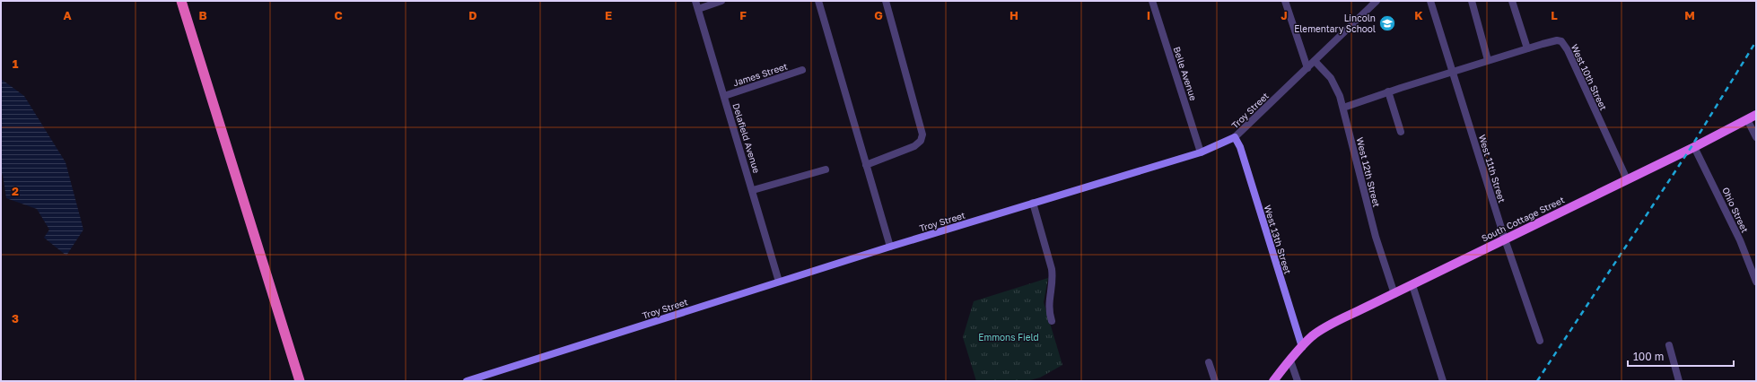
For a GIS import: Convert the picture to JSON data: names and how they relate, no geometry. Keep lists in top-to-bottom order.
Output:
{
  "streets": {
    "main road": ["Troy Street", "South Cottage Street", "West 13th Street"],
    "street": [
      "Belle Avenue",
      "James Street",
      "West 10th Street",
      "Delafield Avenue",
      "West 11th Street",
      "West 12th Street",
      "Ohio Street"
    ]
  },
  "crossings": [
    ["Belle Avenue", "Troy Street"],
    ["James Street", "Delafield Avenue"],
    ["West 10th Street", "West 11th Street"],
    ["West 10th Street", "West 12th Street"],
    ["West 10th Street", "South Cottage Street"],
    ["Troy Street", "Delafield Avenue"],
    ["Troy Street", "West 12th Street"],
    ["Troy Street", "West 13th Street"],
    ["West 11th Street", "South Cottage Street"],
    ["West 12th Street", "South Cottage Street"],
    ["Ohio Street", "South Cottage Street"],
    ["South Cottage Street", "West 13th Street"]
  ],
  "parks": ["Emmons Field"],
  "places": {
    "school or university": ["Lincoln Elementary School"]
  },
  "scale_bar": "100 m",
  "grid": {
    "columns": [
      "A",
      "B",
      "C",
      "D",
      "E",
      "F",
      "G",
      "H",
      "I",
      "J",
      "K",
      "L",
      "M"
    ],
    "rows": ["1", "2", "3"]
  }
}
